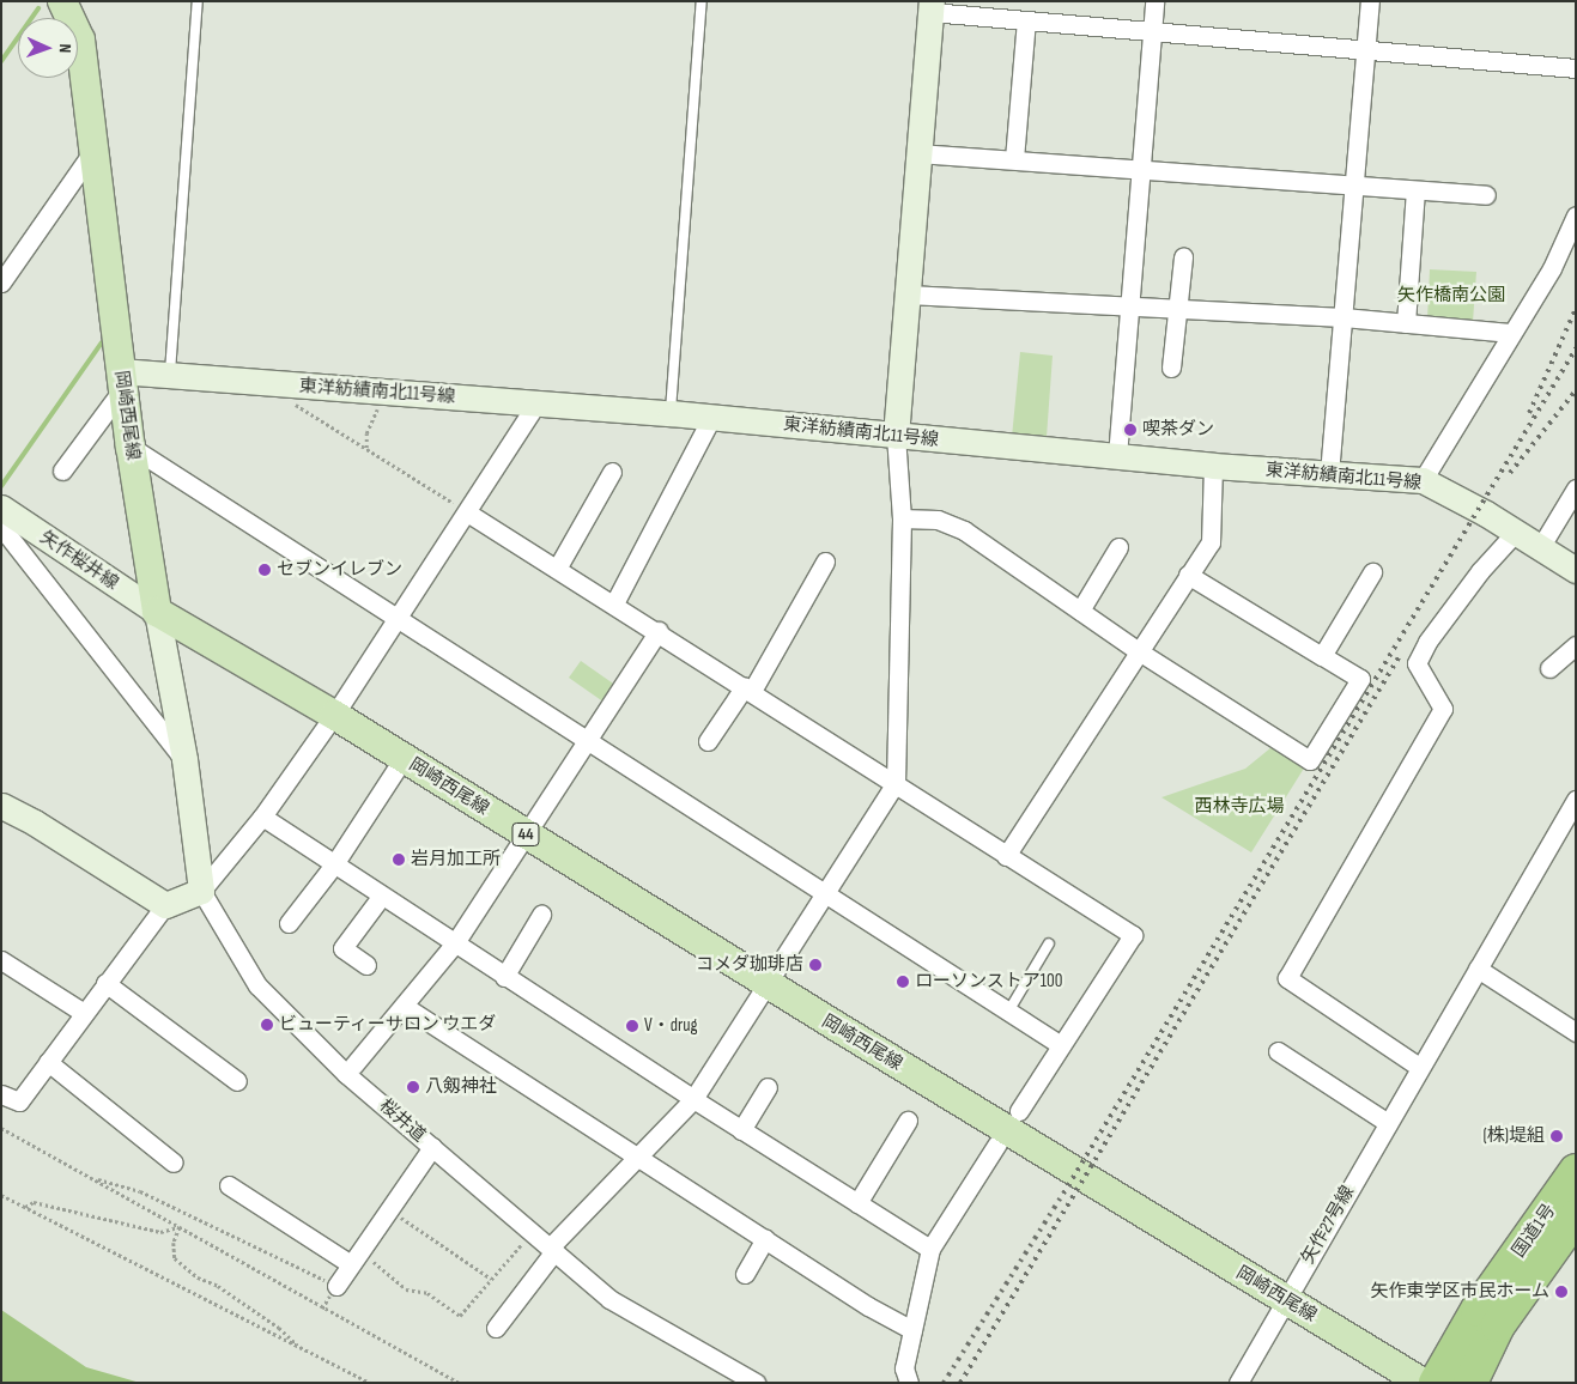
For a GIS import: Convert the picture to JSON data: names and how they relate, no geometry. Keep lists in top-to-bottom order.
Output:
{
  "streets": {
    "highway": ["国道1号"],
    "main road": ["岡崎西尾線", "44"],
    "street": [
      "東洋紡績南北11号線",
      "矢作桜井線",
      "桜井道",
      "矢作27号線"
    ]
  },
  "crossings": [
    ["東洋紡績南北11号線", "岡崎西尾線"],
    ["岡崎西尾線", "矢作桜井線"],
    ["岡崎西尾線", "桜井道"],
    ["岡崎西尾線", "矢作27号線"],
    ["矢作桜井線", "桜井道"]
  ],
  "parks": ["矢作橋南公園", "西林寺広場"],
  "places": [
    "喫茶ダン",
    "セブンイレブン",
    "岩月加工所",
    "コメダ珈琲店",
    "ローソンストア100",
    "ビューティーサロン ウエダ",
    "V・drug",
    "八剱神社",
    "(株)堤組",
    "矢作東学区市民ホーム"
  ],
  "north": "right"
}
